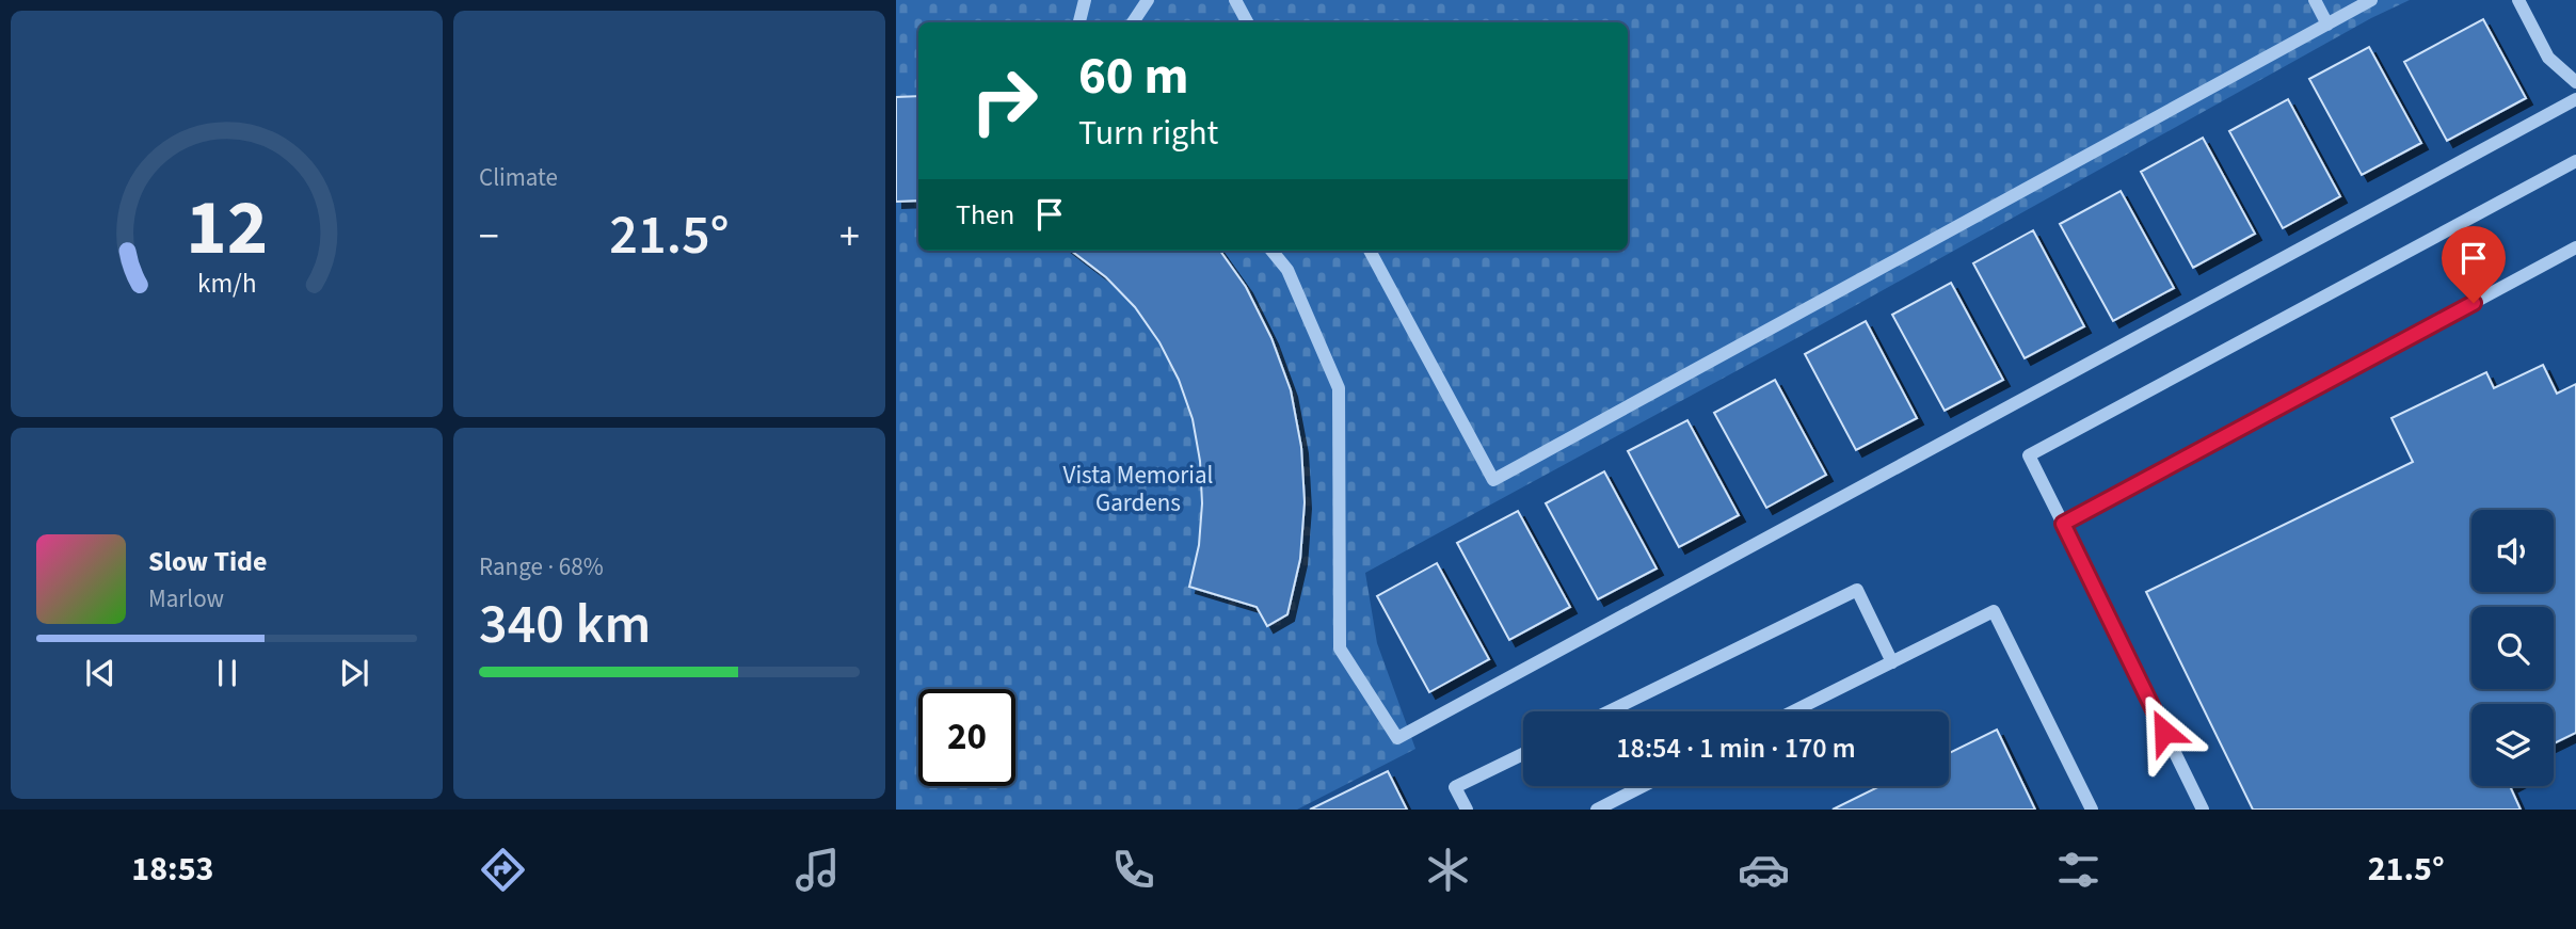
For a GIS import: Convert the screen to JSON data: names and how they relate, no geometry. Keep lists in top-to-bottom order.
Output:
{
  "parks": ["Vista Memorial Gardens"],
  "page": {
    "tile": [
      "Climate",
      ["Range · 68%", "340 km"]
    ],
    "turn": ["60 m", "Turn right"],
    "then": "Then",
    "heat": ["−", "21.5°", "+"],
    "song": ["Slow Tide", "Marlow"],
    "limit": "20",
    "trip": "18:54 · 1 min · 170 m",
    "tabs": ["18:53", "21.5°"],
    "gauge": ["12", "km/h"]
  }
}
